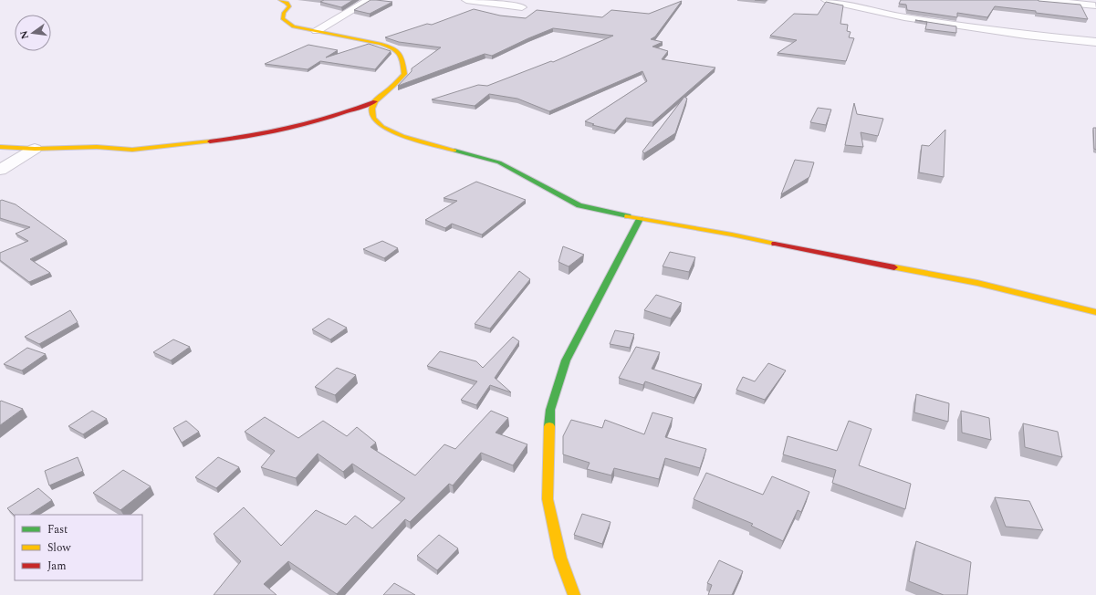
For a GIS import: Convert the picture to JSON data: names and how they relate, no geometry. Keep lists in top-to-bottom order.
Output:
{
  "legend": ["Fast", "Slow", "Jam"],
  "north": "left"
}
